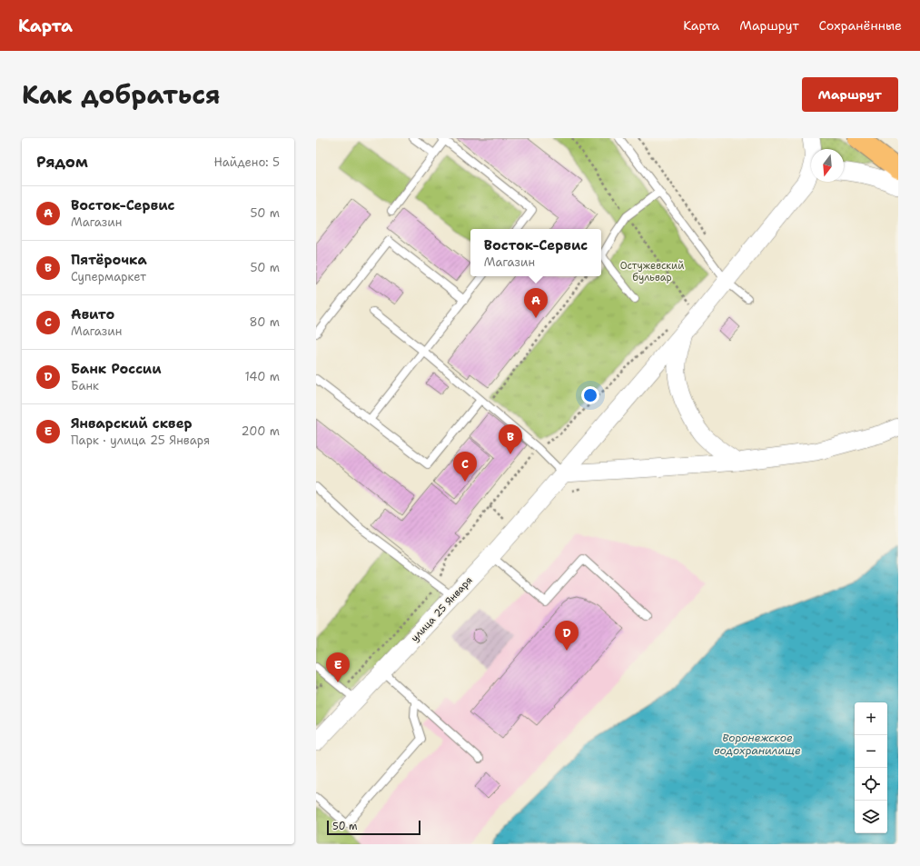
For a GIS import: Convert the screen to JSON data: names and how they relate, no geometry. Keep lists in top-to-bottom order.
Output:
{
  "streets": {
    "street": ["улица 25 Января"]
  },
  "water": ["Воронежское водохранилище"],
  "parks": ["Остужевский бульвар"],
  "scale_bar": "50 m",
  "north": "bottom",
  "page": {
    "header": "Карта",
    "nav": ["Карта", "Маршрут", "Сохранённые"],
    "title": "Как добраться",
    "buttons": "Маршрут",
    "heading": ["Рядом", "Найдено: 5"],
    "list": [
      {
        "mark": "A",
        "name": "Восток-Сервис",
        "note": "Магазин",
        "value": "50 m"
      },
      {
        "mark": "B",
        "name": "Пятёрочка",
        "note": "Супермаркет",
        "value": "50 m"
      },
      {
        "mark": "C",
        "name": "Авито",
        "note": "Магазин",
        "value": "80 m"
      },
      {
        "mark": "D",
        "name": "Банк России",
        "note": "Банк",
        "value": "140 m"
      },
      {
        "mark": "E",
        "name": "Январский сквер",
        "note": "Парк · улица 25 Января",
        "value": "200 m"
      }
    ],
    "popup": ["Восток-Сервис", "Магазин"],
    "pins": [
      "A",
      "B",
      "C",
      "D",
      "E"
    ],
    "map_buttons": ["+", "−"],
    "scale": "50 m"
  }
}
